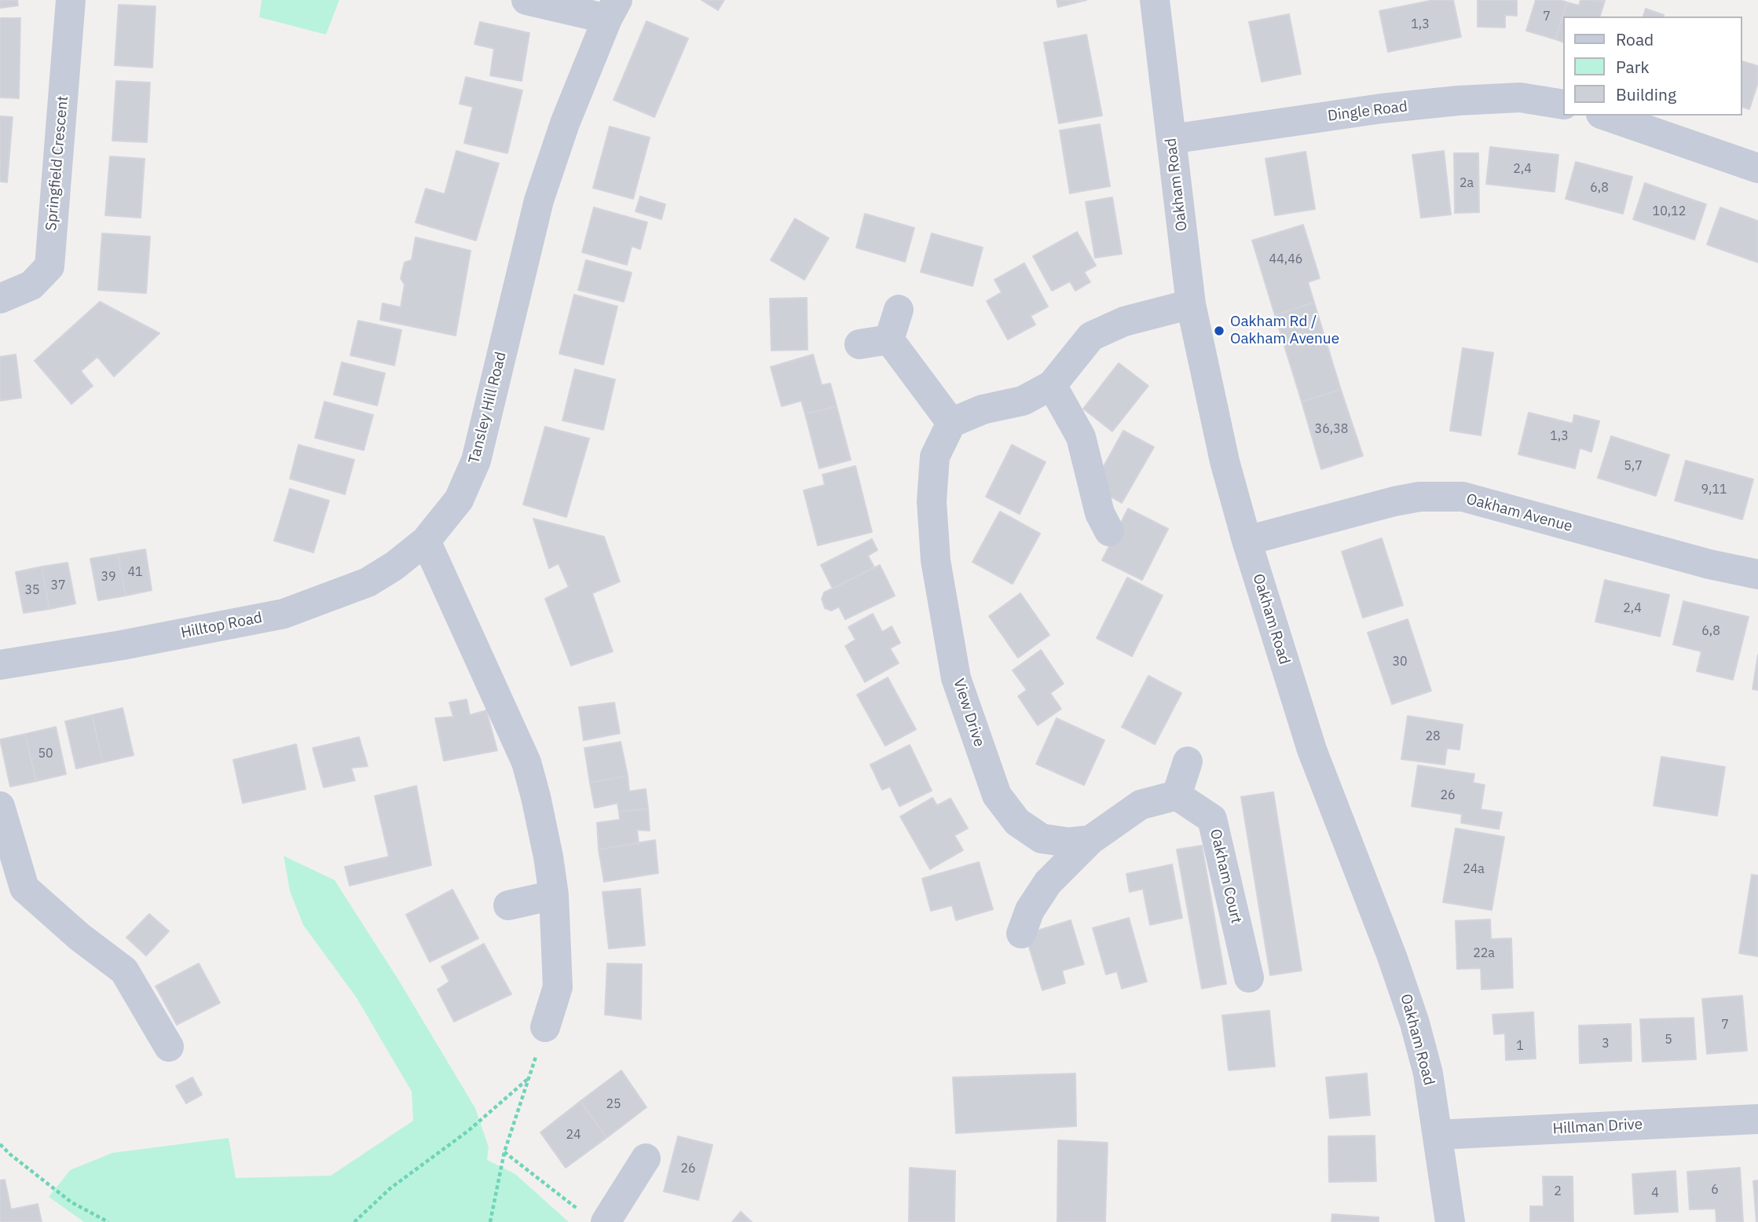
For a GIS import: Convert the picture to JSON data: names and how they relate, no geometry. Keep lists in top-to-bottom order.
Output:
{
  "streets": {
    "street": [
      "Dingle Road",
      "Springfield Crescent",
      "Oakham Road",
      "Tansley Hill Road",
      "Oakham Avenue",
      "Hilltop Road",
      "View Drive",
      "Oakham Court",
      "Hillman Drive"
    ]
  },
  "crossings": [
    ["Dingle Road", "Oakham Road"],
    ["Oakham Road", "Oakham Avenue"],
    ["Oakham Road", "Hillman Drive"],
    ["Tansley Hill Road", "Hilltop Road"]
  ],
  "places": ["Oakham Rd / Oakham Avenue"],
  "house_numbers": [
    "7",
    "1,3",
    "2,4",
    "2a",
    "6,8",
    "10,12",
    "44,46",
    "36,38",
    "1,3",
    "5,7",
    "9,11",
    "41",
    "39",
    "37",
    "35",
    "2,4",
    "6,8",
    "30",
    "28",
    "50",
    "26",
    "24a",
    "22a",
    "7",
    "5",
    "3",
    "1",
    "25",
    "24",
    "26",
    "6",
    "2",
    "4"
  ],
  "legend": ["Road", "Park", "Building"]
}
